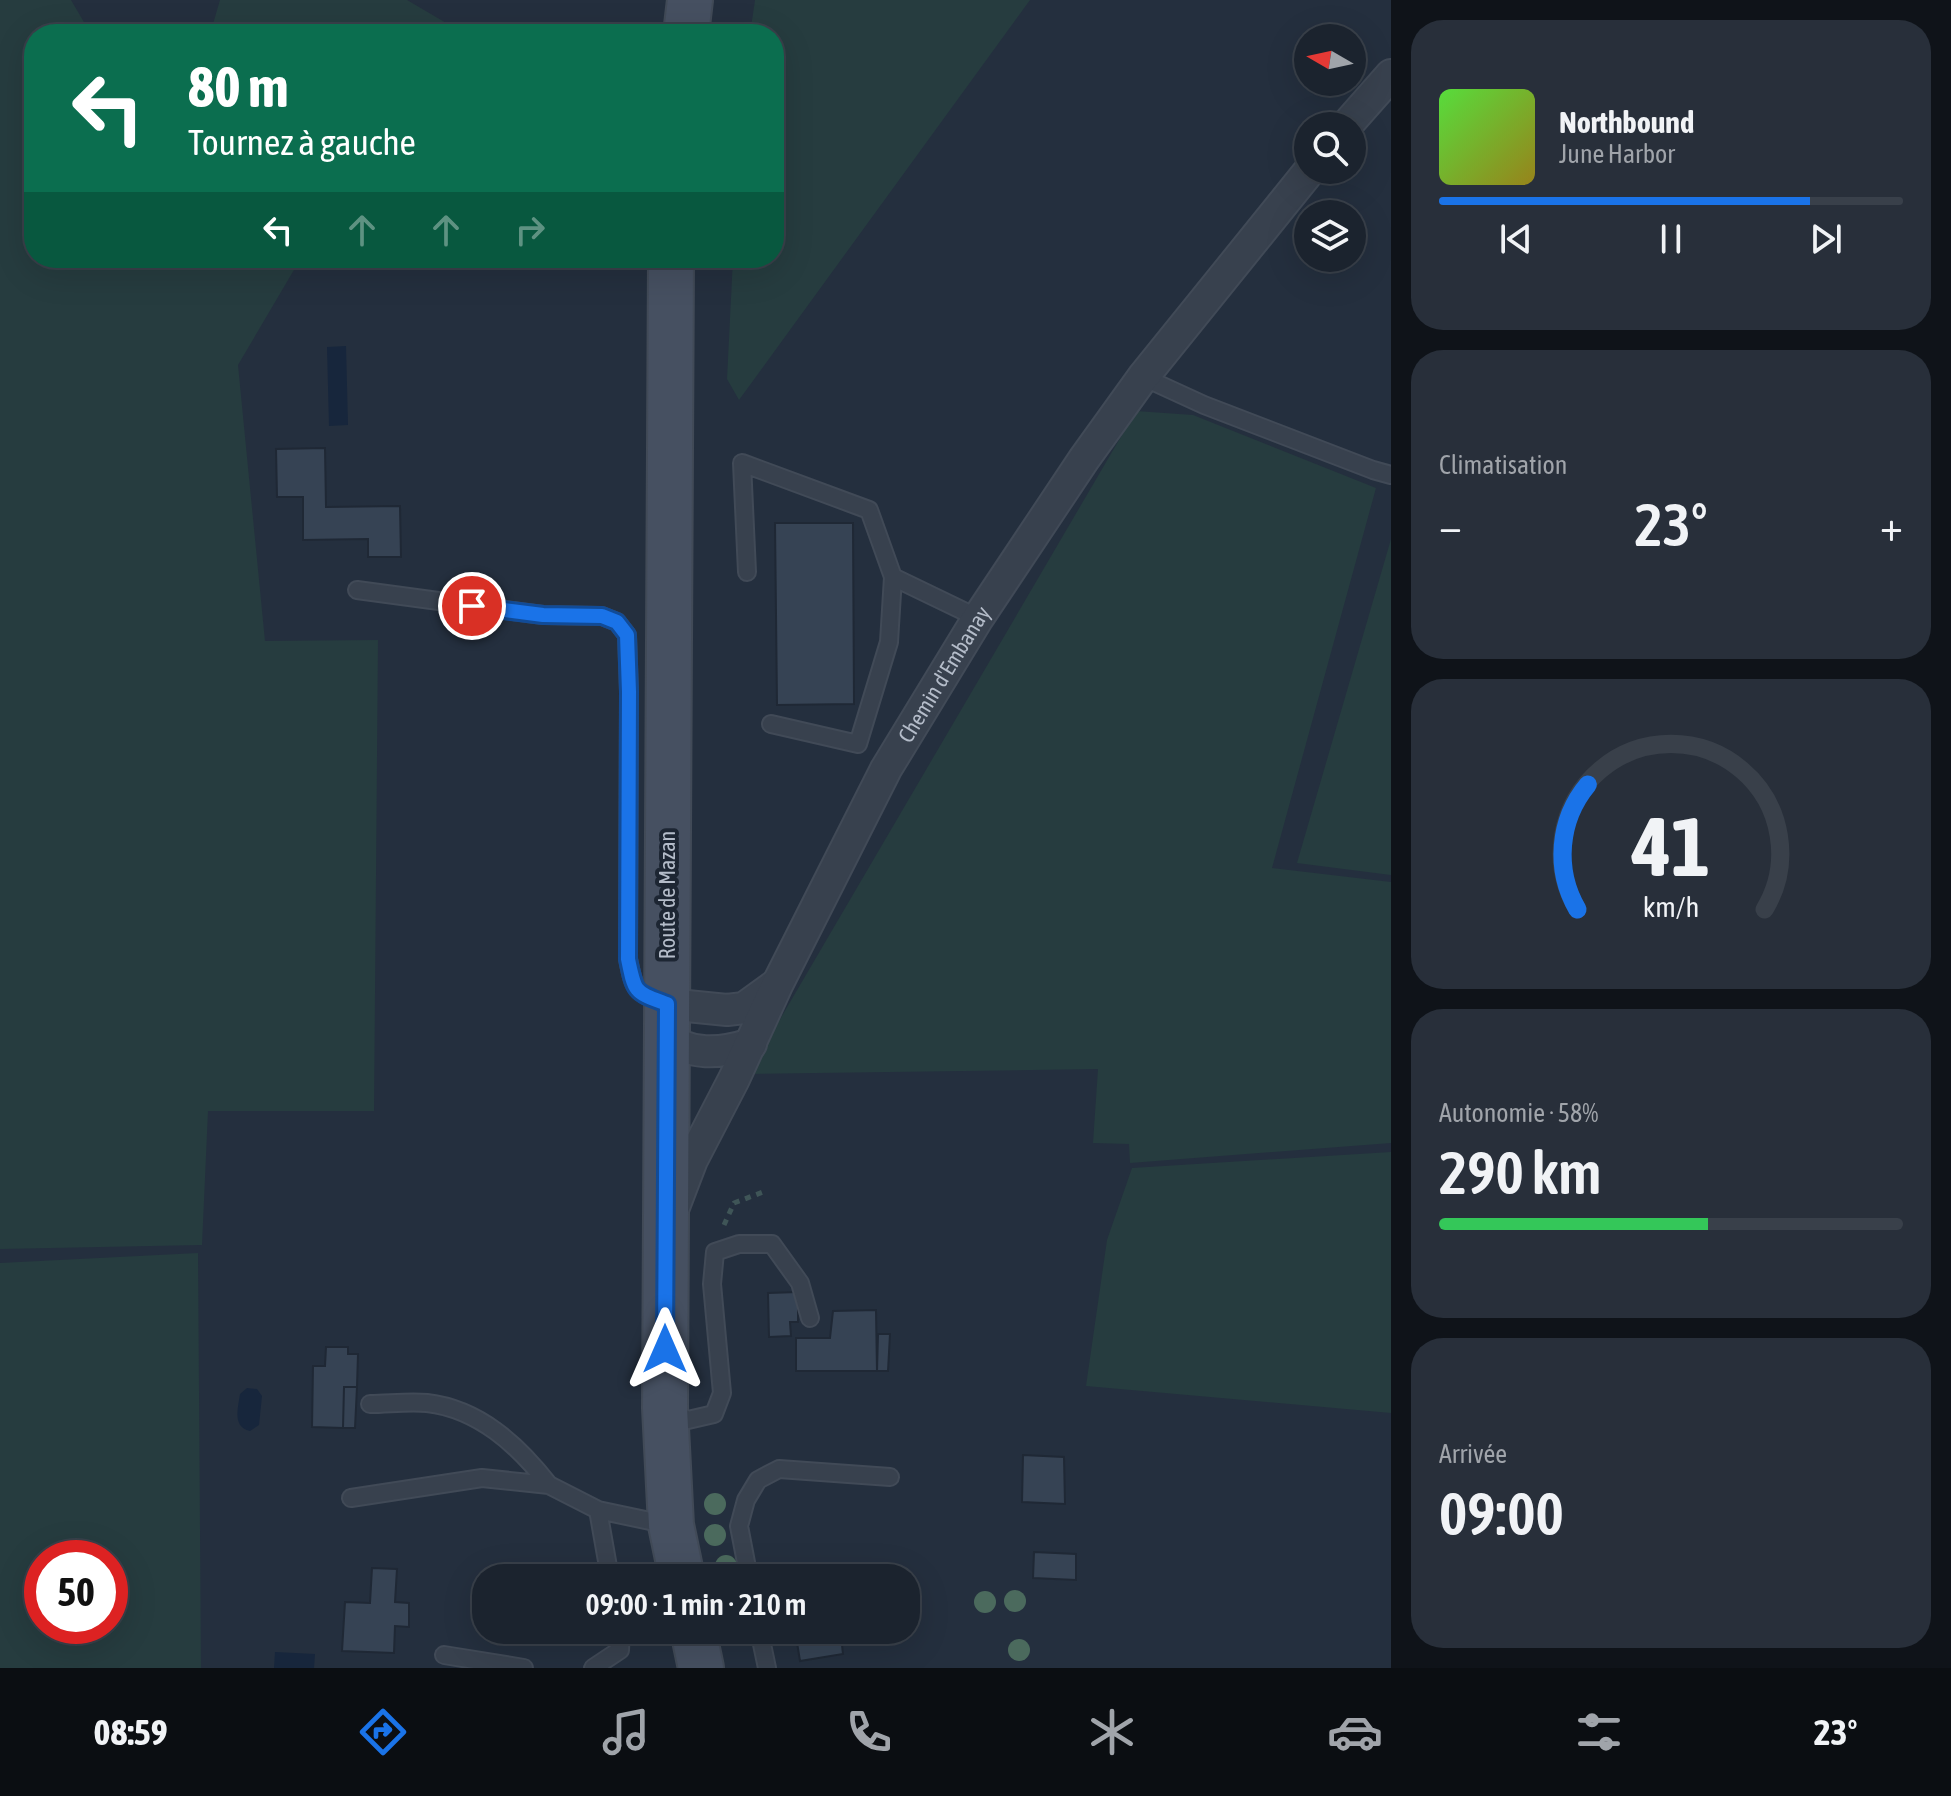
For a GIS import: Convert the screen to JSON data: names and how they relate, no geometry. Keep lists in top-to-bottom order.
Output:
{
  "streets": {
    "main road": ["Route de Mazan"],
    "street": ["Chemin d'Embanay"]
  },
  "crossings": [
    ["Chemin d'Embanay", "Route de Mazan"]
  ],
  "north": "left",
  "page": {
    "turn": ["80 m", "Tournez à gauche"],
    "song": ["Northbound", "June Harbor"],
    "tile": [
      "Climatisation",
      ["Autonomie · 58%", "290 km"],
      ["Arrivée", "09:00"]
    ],
    "heat": ["−", "23°", "+"],
    "limit": "50",
    "trip": "09:00 · 1 min · 210 m",
    "tabs": ["08:59", "23°"],
    "gauge": ["41", "km/h"]
  }
}
